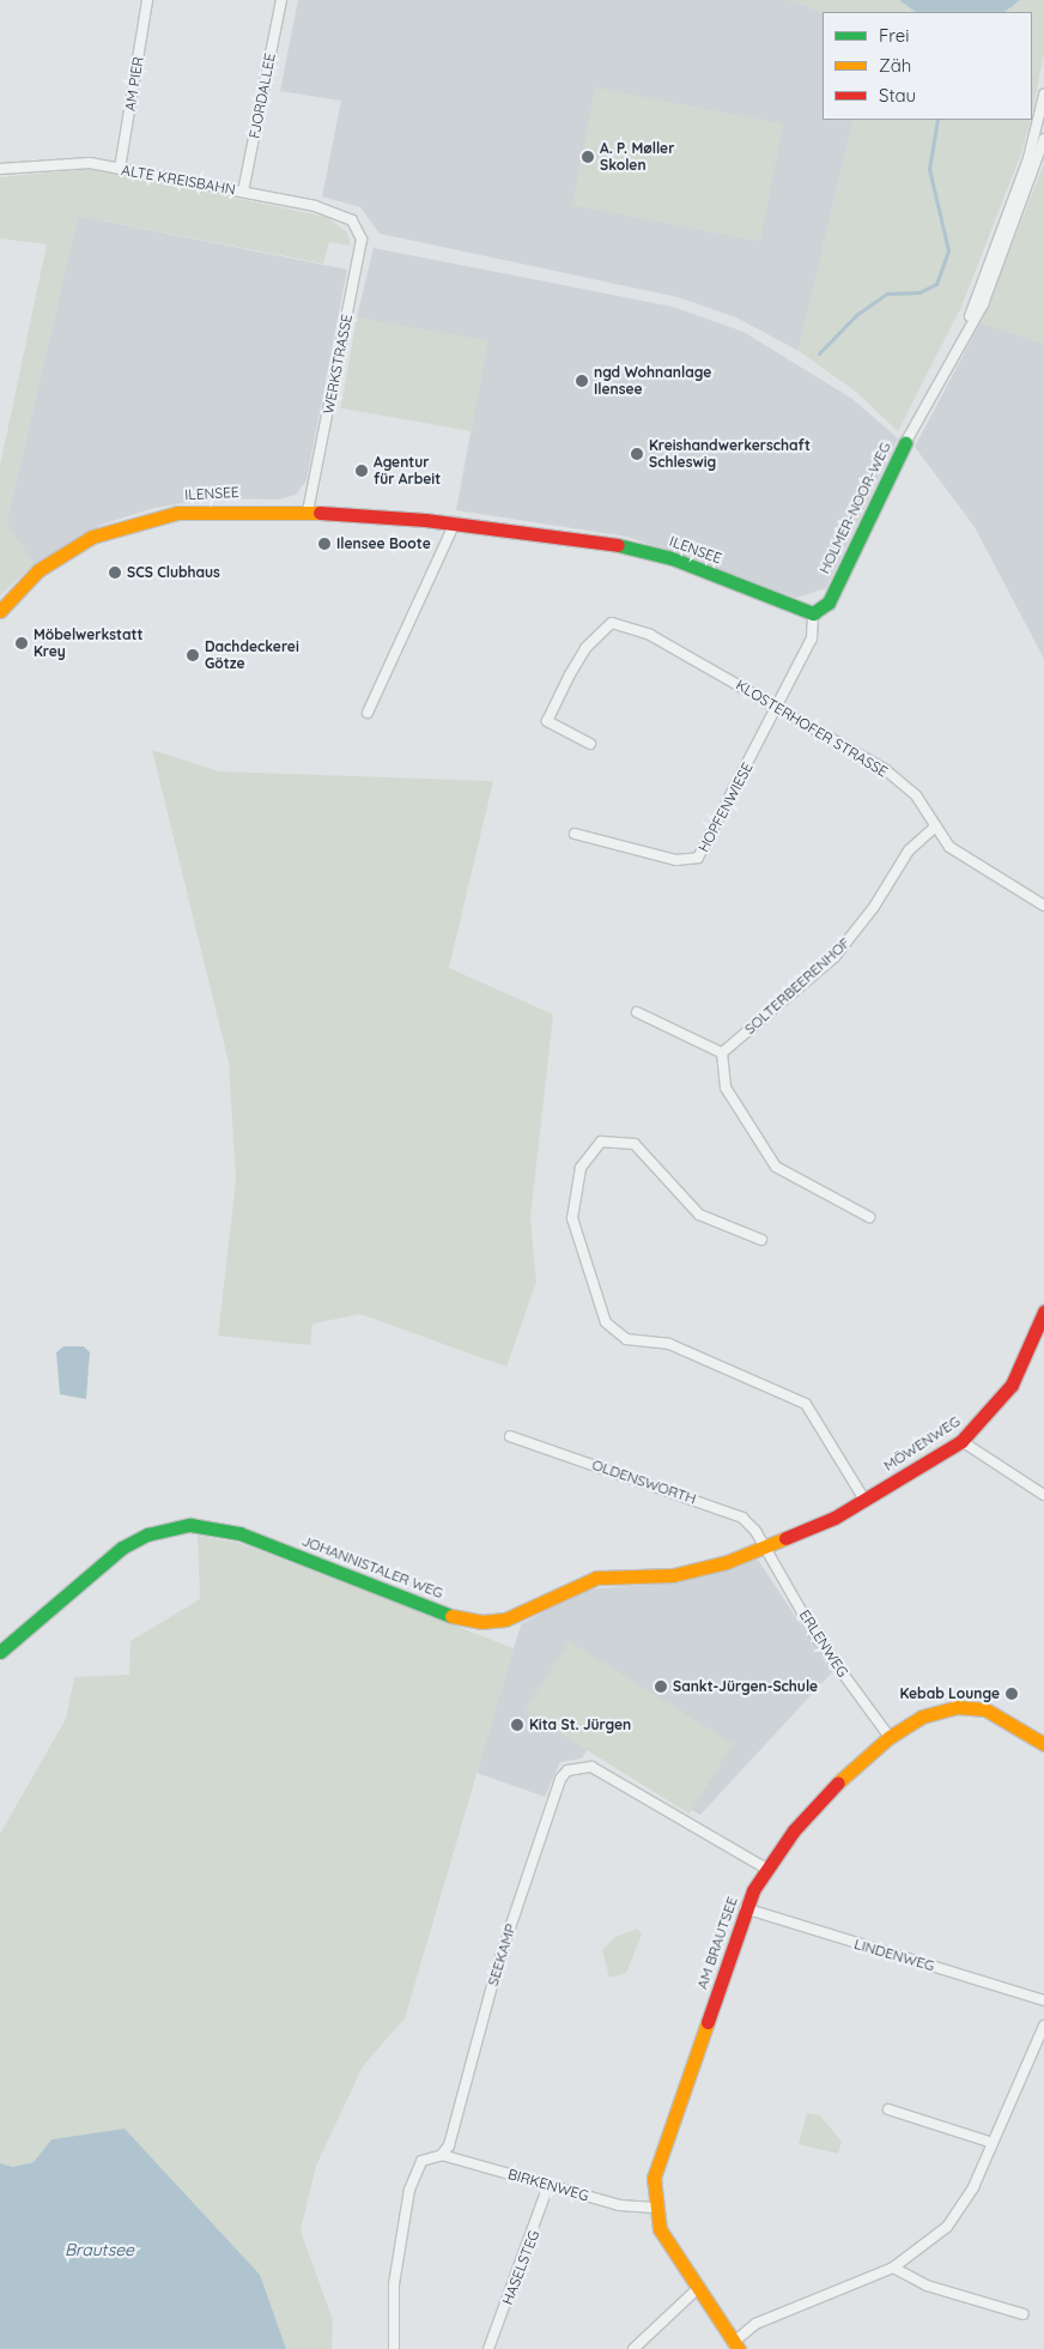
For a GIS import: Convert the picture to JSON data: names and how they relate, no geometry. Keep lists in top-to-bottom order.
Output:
{
  "streets": {
    "street": [
      "AM PIER",
      "FJORDALLEE",
      "ALTE KREISBAHN",
      "WERKSTRASSE",
      "ILENSEE",
      "HOLMER-NOOR-WEG",
      "KLOSTERHOFER STRASSE",
      "HOPFENWIESE",
      "SOLTERBEERENHOF",
      "MÖWENWEG",
      "OLDENSWORTH",
      "JOHANNISTALER WEG",
      "ERLENWEG",
      "AM BRAUTSEE",
      "SEEKAMP",
      "LINDENWEG",
      "BIRKENWEG",
      "HASELSTEG"
    ]
  },
  "crossings": [
    ["AM PIER", "ALTE KREISBAHN"],
    ["FJORDALLEE", "ALTE KREISBAHN"],
    ["ALTE KREISBAHN", "WERKSTRASSE"],
    ["WERKSTRASSE", "ILENSEE"],
    ["ILENSEE", "HOLMER-NOOR-WEG"],
    ["KLOSTERHOFER STRASSE", "HOPFENWIESE"],
    ["KLOSTERHOFER STRASSE", "SOLTERBEERENHOF"],
    ["MÖWENWEG", "OLDENSWORTH"],
    ["MÖWENWEG", "JOHANNISTALER WEG"],
    ["MÖWENWEG", "ERLENWEG"],
    ["OLDENSWORTH", "JOHANNISTALER WEG"],
    ["OLDENSWORTH", "ERLENWEG"],
    ["JOHANNISTALER WEG", "ERLENWEG"],
    ["ERLENWEG", "AM BRAUTSEE"],
    ["AM BRAUTSEE", "SEEKAMP"],
    ["AM BRAUTSEE", "LINDENWEG"],
    ["AM BRAUTSEE", "BIRKENWEG"],
    ["SEEKAMP", "BIRKENWEG"],
    ["BIRKENWEG", "HASELSTEG"]
  ],
  "water": ["Brautsee"],
  "places": [
    "A. P. Møller Skolen",
    "ngd Wohnanlage Ilensee",
    "Kreishandwerkerschaft Schleswig",
    "Agentur für Arbeit",
    "Ilensee Boote",
    "SCS Clubhaus",
    "Möbelwerkstatt Krey",
    "Dachdeckerei Götze",
    "Sankt-Jürgen-Schule",
    "Kebab Lounge",
    "Kita St. Jürgen"
  ],
  "legend": ["Frei", "Zäh", "Stau"]
}
